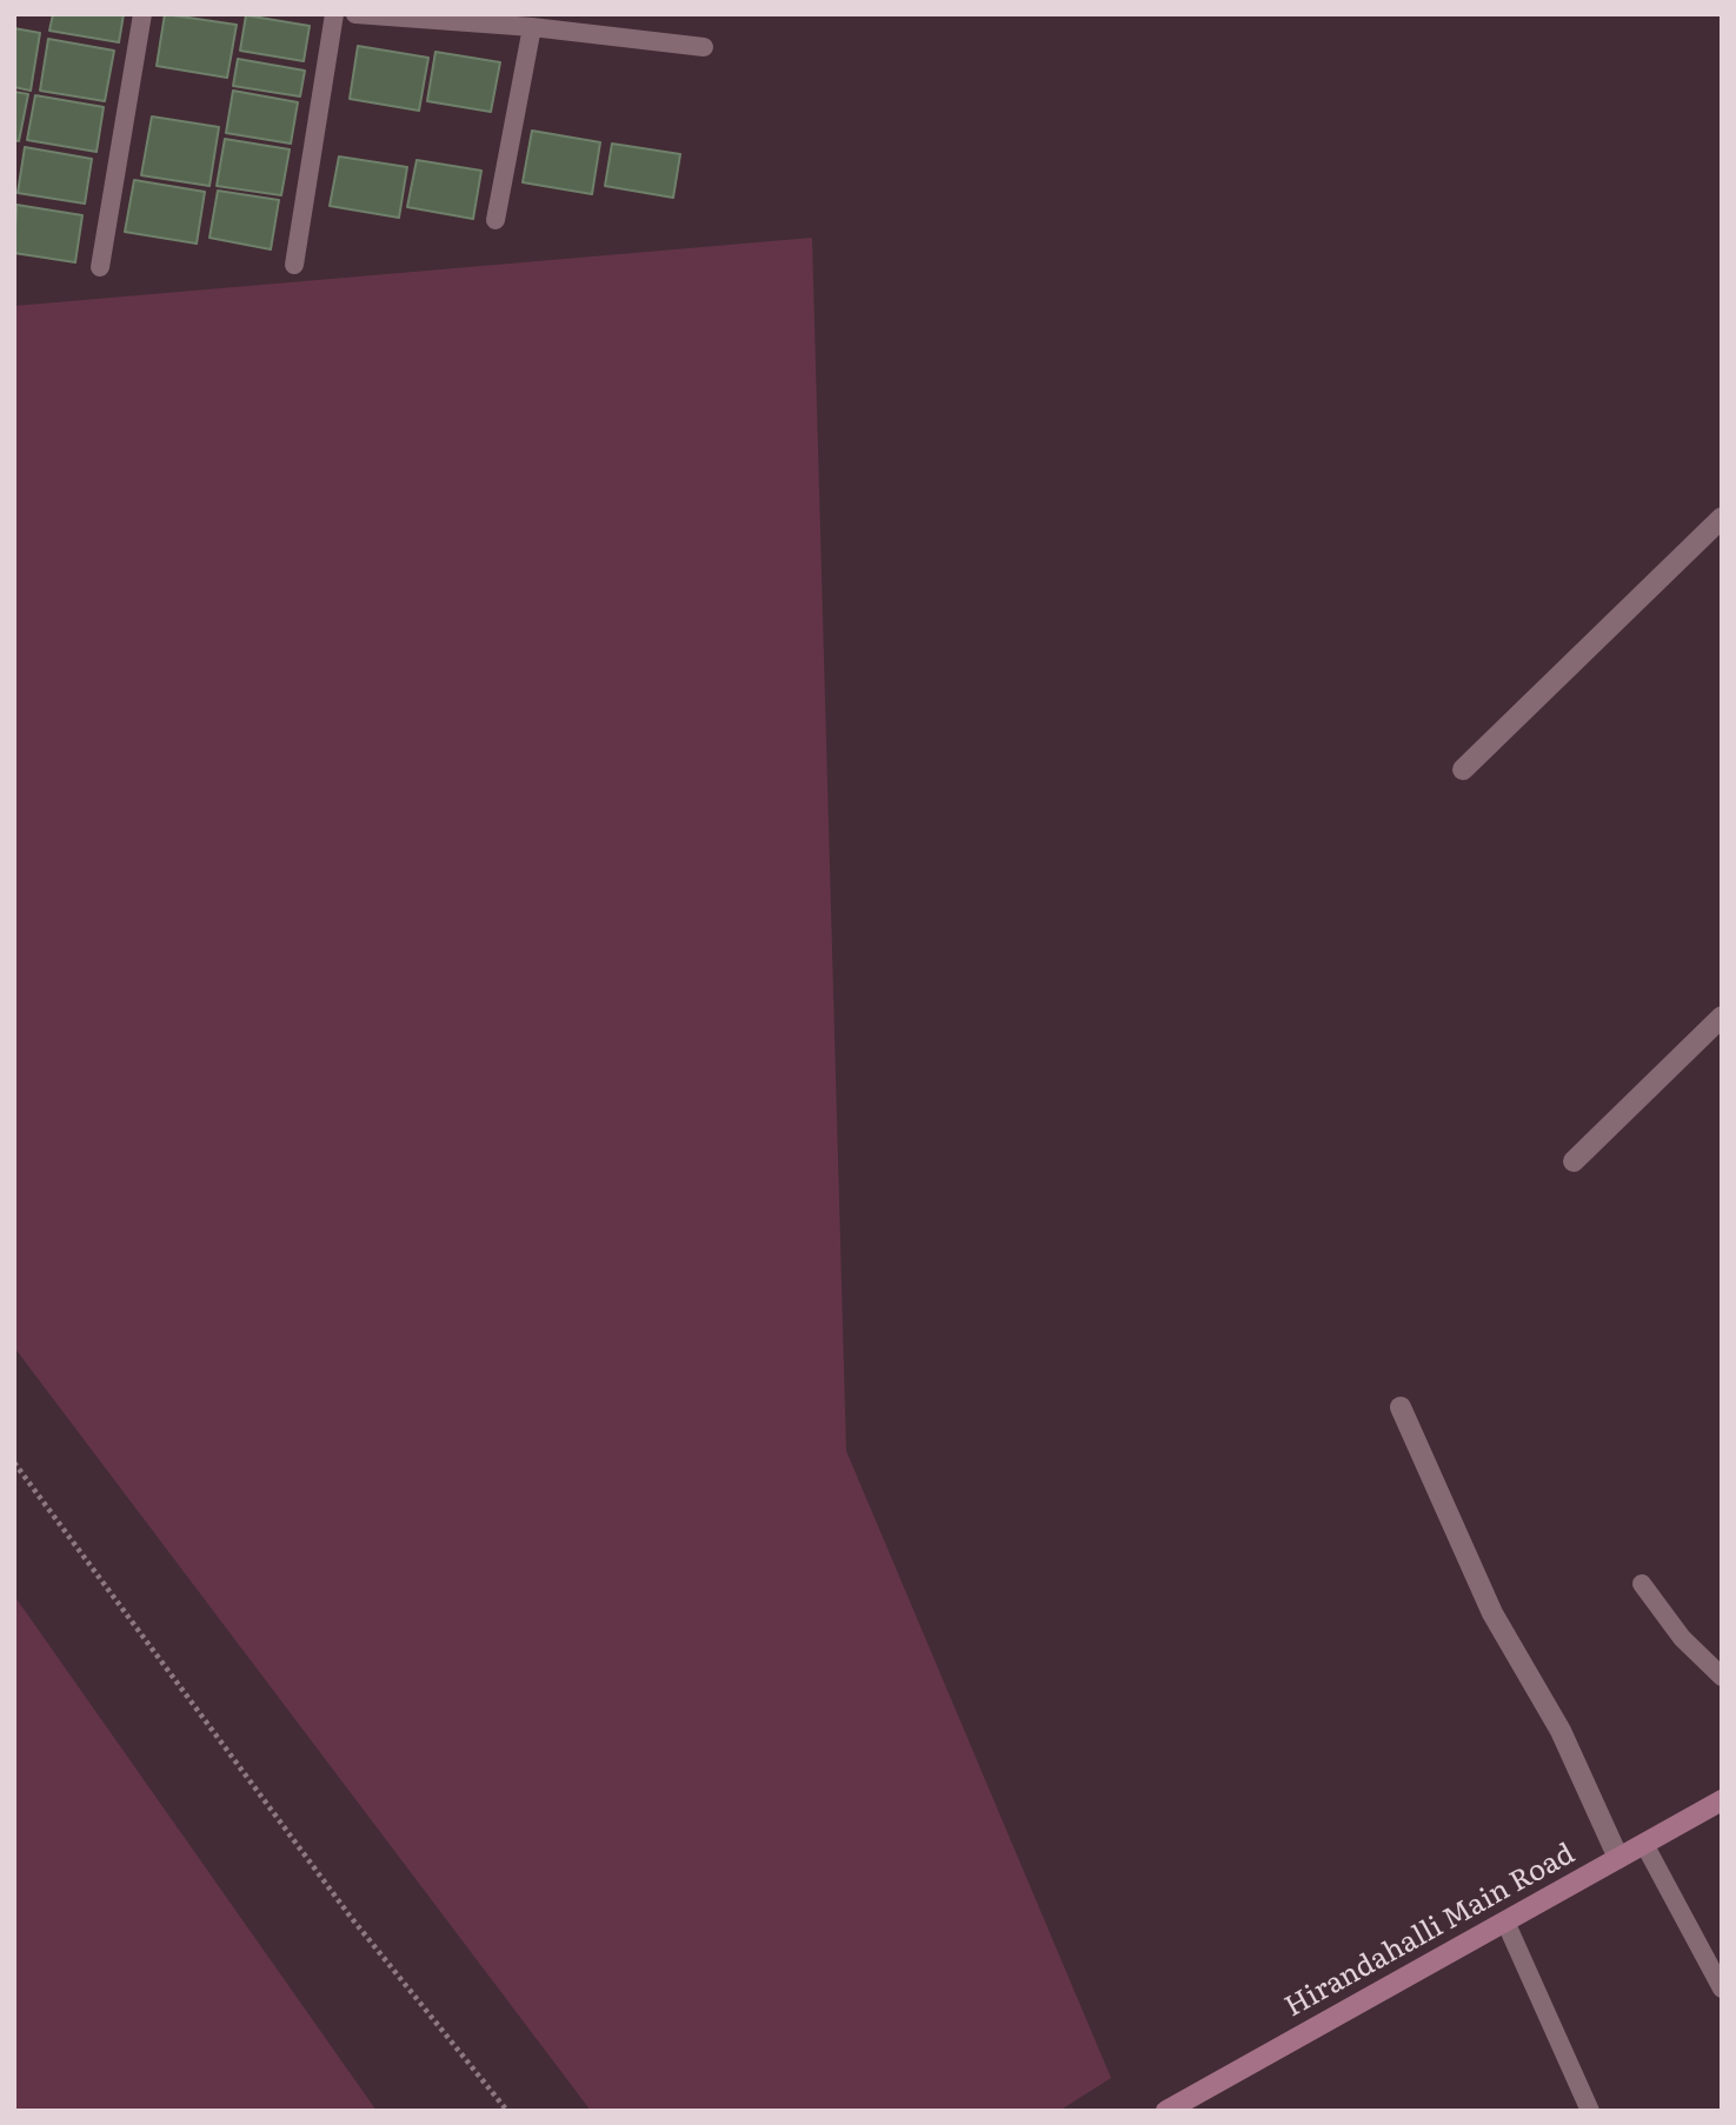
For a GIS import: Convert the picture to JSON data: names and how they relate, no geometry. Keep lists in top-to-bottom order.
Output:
{
  "streets": {
    "main road": ["Hirandahalli Main Road"]
  }
}
